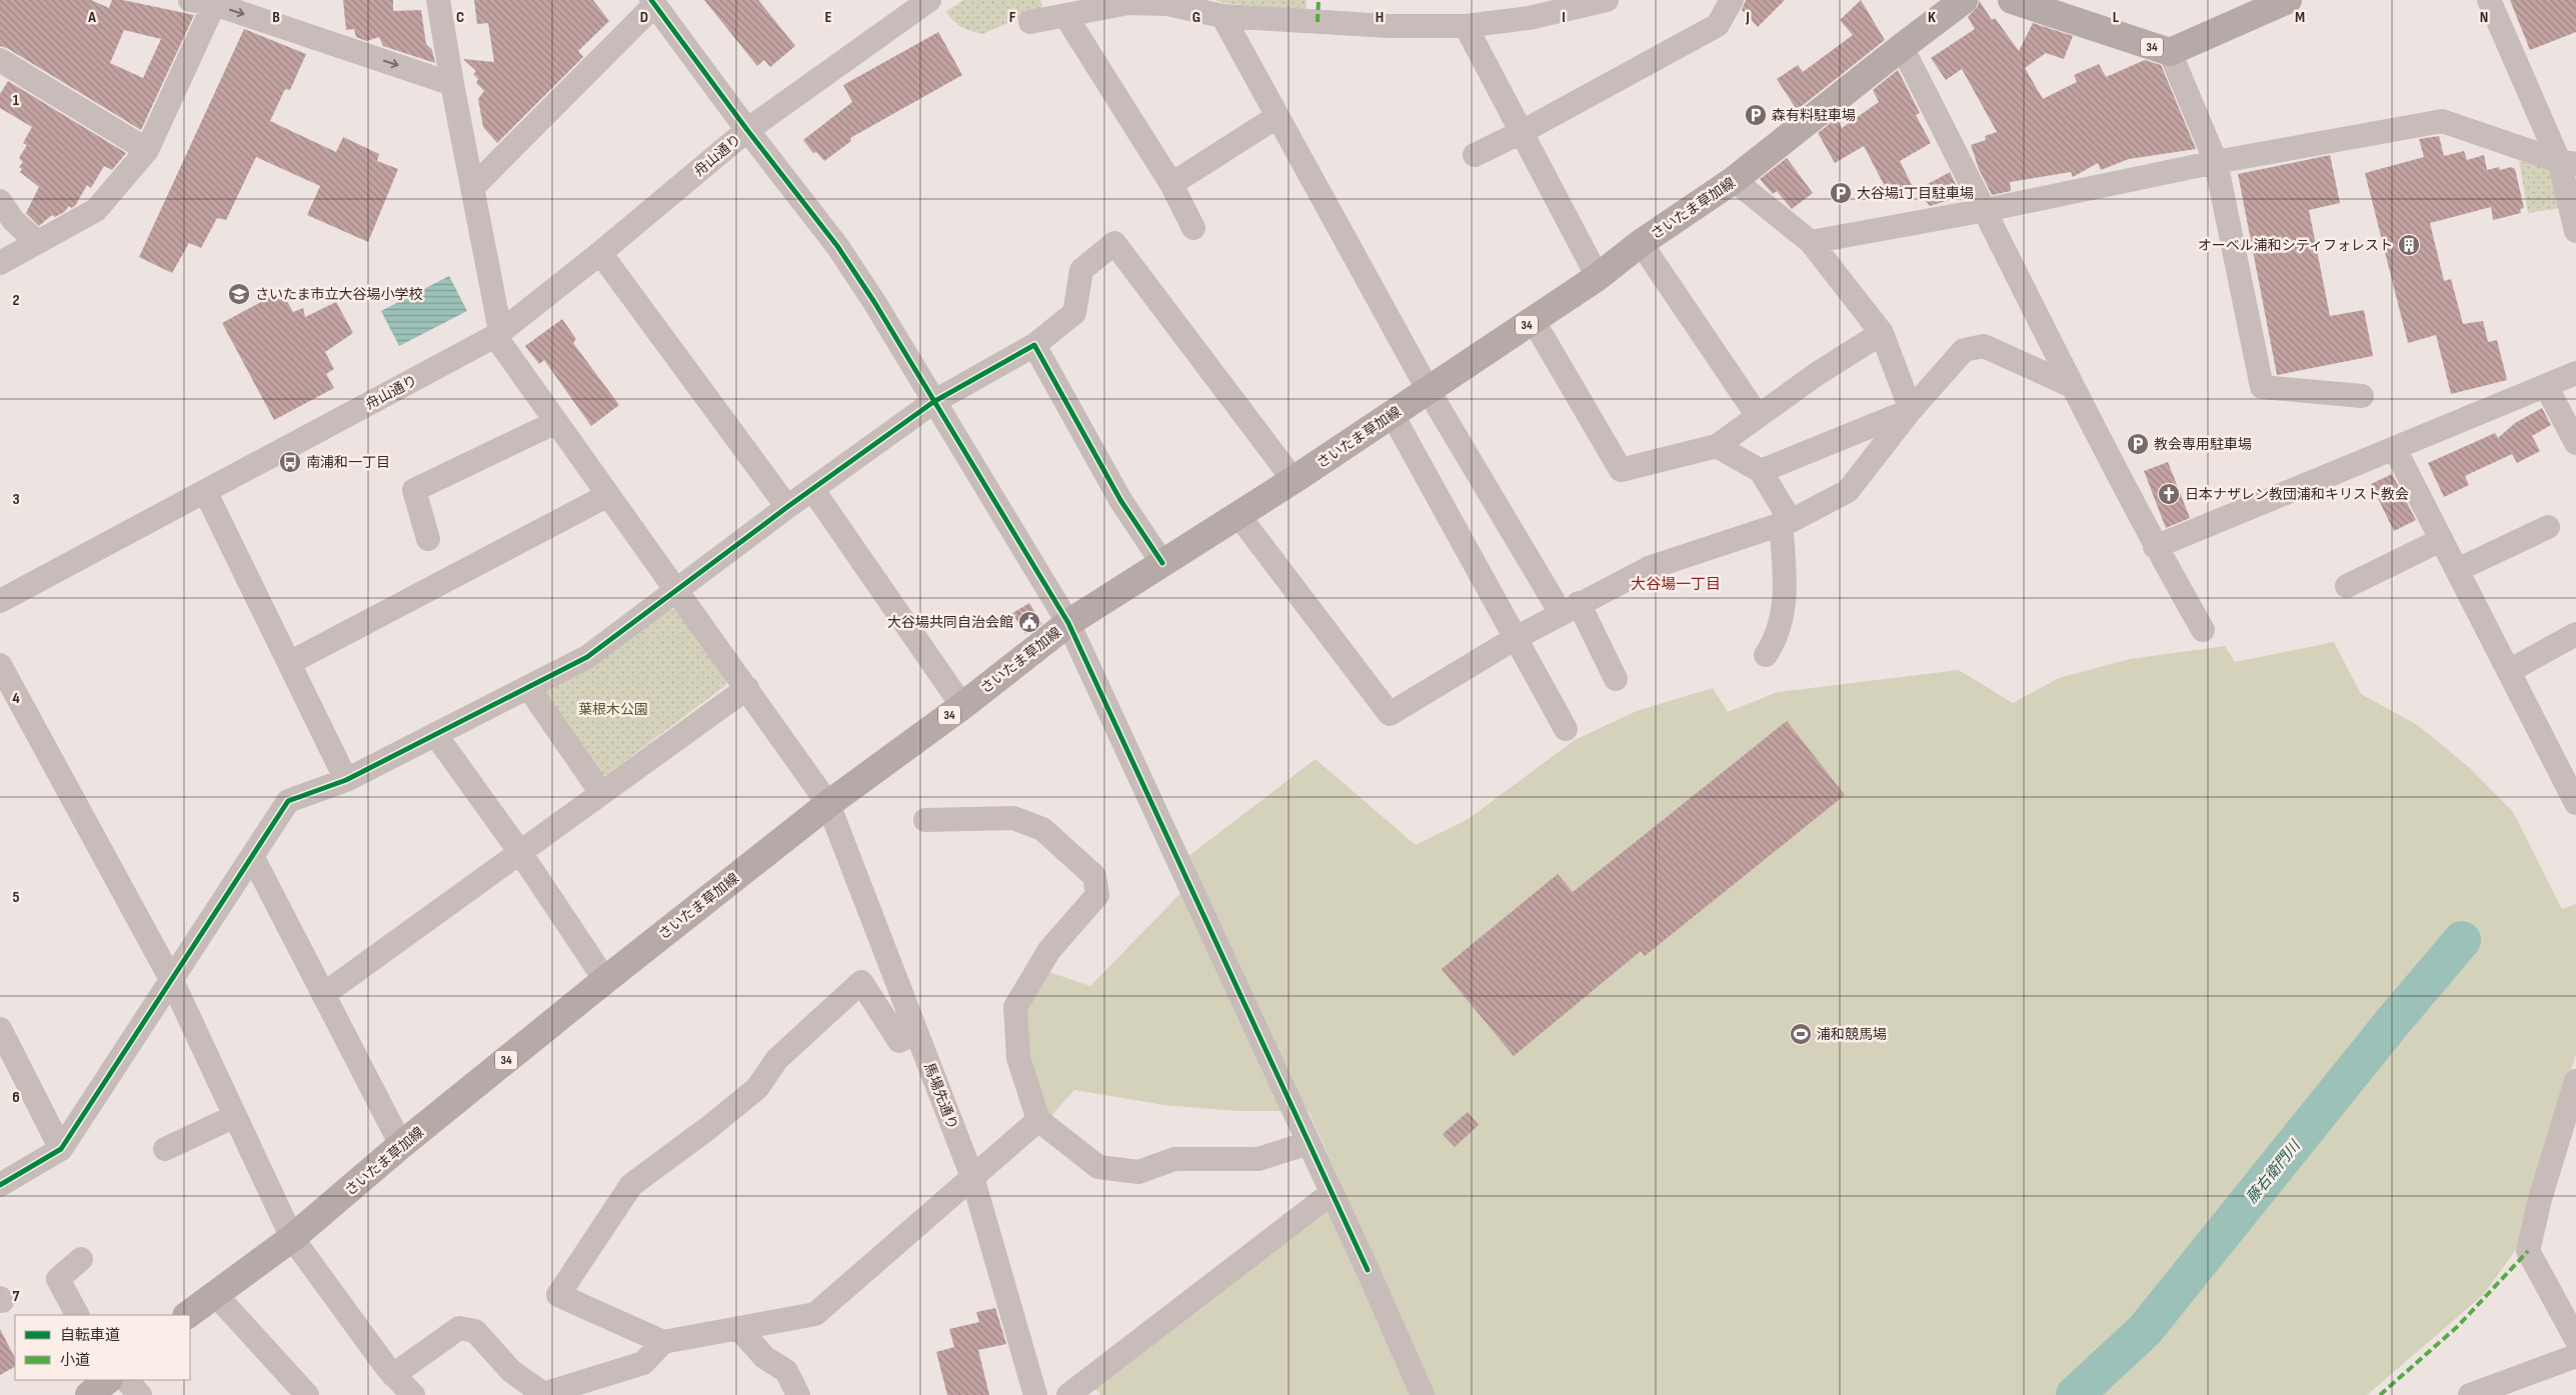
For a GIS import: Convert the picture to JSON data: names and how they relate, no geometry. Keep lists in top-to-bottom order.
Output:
{
  "streets": {
    "main road": ["34", "さいたま草加線"],
    "street": ["舟山通り", "馬場先通り"]
  },
  "crossings": [
    ["舟山通り", "馬場先通り"],
    ["さいたま草加線", "馬場先通り"]
  ],
  "districts": ["大谷場一丁目"],
  "water": ["藤右衛門川"],
  "parks": ["葉根木公園"],
  "places": {
    "parking": ["森有料駐車場", "大谷場1丁目駐車場", "教会専用駐車場"],
    "building": ["オーベル浦和シティフォレスト"],
    "school or university": ["さいたま市立大谷場小学校"],
    "bus stop": ["南浦和一丁目"],
    "church": ["日本ナザレン教団浦和キリスト教会"],
    "public building": ["大谷場共同自治会館"],
    "sports": ["浦和競馬場"]
  },
  "legend": ["自転車道", "小道"],
  "grid": {
    "columns": [
      "A",
      "B",
      "C",
      "D",
      "E",
      "F",
      "G",
      "H",
      "I",
      "J",
      "K",
      "L",
      "M",
      "N"
    ],
    "rows": [
      "1",
      "2",
      "3",
      "4",
      "5",
      "6",
      "7"
    ]
  }
}
